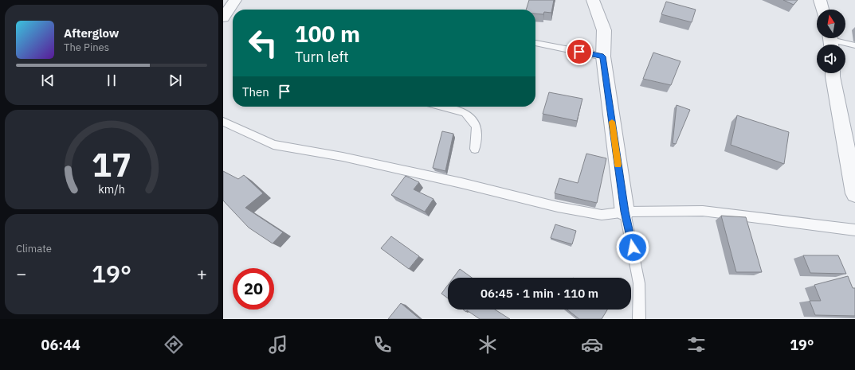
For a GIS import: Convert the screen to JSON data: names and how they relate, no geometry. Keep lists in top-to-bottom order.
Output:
{
  "north": "top",
  "page": {
    "turn": ["100 m", "Turn left"],
    "song": ["Afterglow", "The Pines"],
    "then": "Then",
    "tile": "Climate",
    "heat": ["−", "19°", "+"],
    "limit": "20",
    "trip": "06:45 · 1 min · 110 m",
    "tabs": ["06:44", "19°"],
    "gauge": ["17", "km/h"]
  }
}
